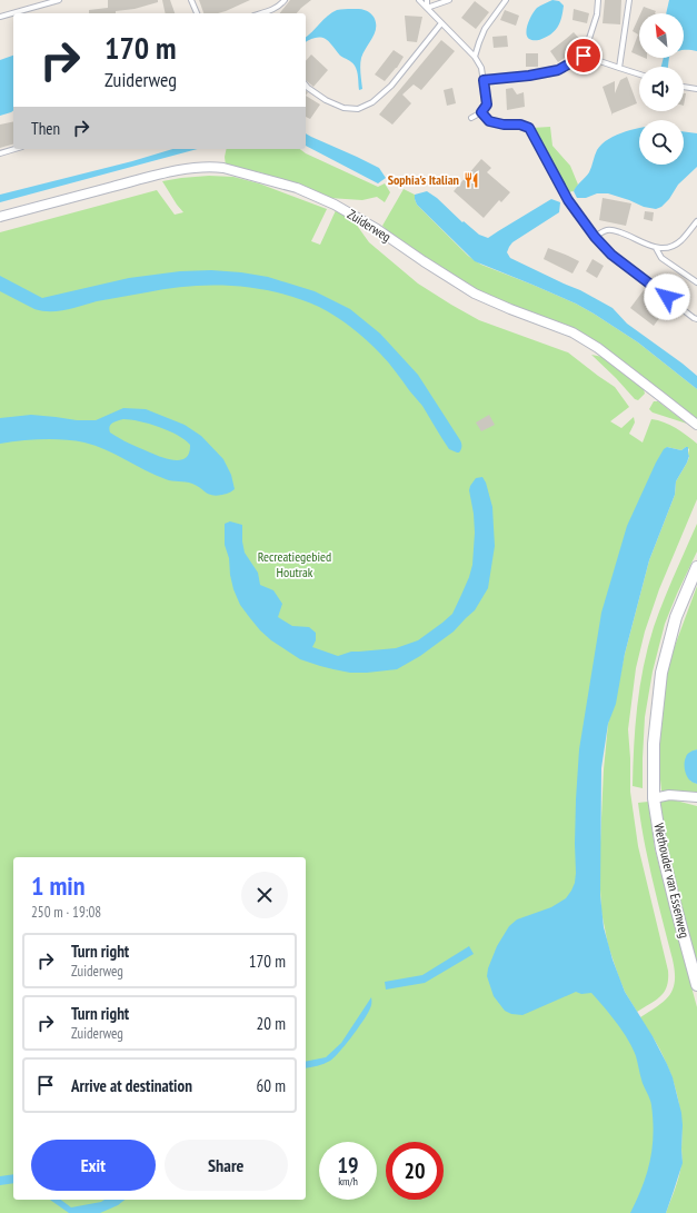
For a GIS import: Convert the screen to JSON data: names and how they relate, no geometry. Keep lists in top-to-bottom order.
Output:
{
  "streets": {
    "street": ["Zuiderweg", "Wethouder van Essenweg"]
  },
  "parks": ["Recreatiegebied Houtrak"],
  "places": {
    "restaurant": ["Sophia's Italian"]
  },
  "north": "top left",
  "page": {
    "turn": ["170 m", "Zuiderweg"],
    "then": "Then",
    "heading": ["1 min", "250 m · 19:08"],
    "list": [
      {
        "name": "Turn right",
        "note": "Zuiderweg",
        "value": "170 m"
      },
      {
        "name": "Turn right",
        "note": "Zuiderweg",
        "value": "20 m"
      },
      {
        "name": "Arrive at destination",
        "value": "60 m"
      }
    ],
    "buttons": ["Exit", "Share"],
    "speed": "19 km/h",
    "limit": "20"
  }
}
